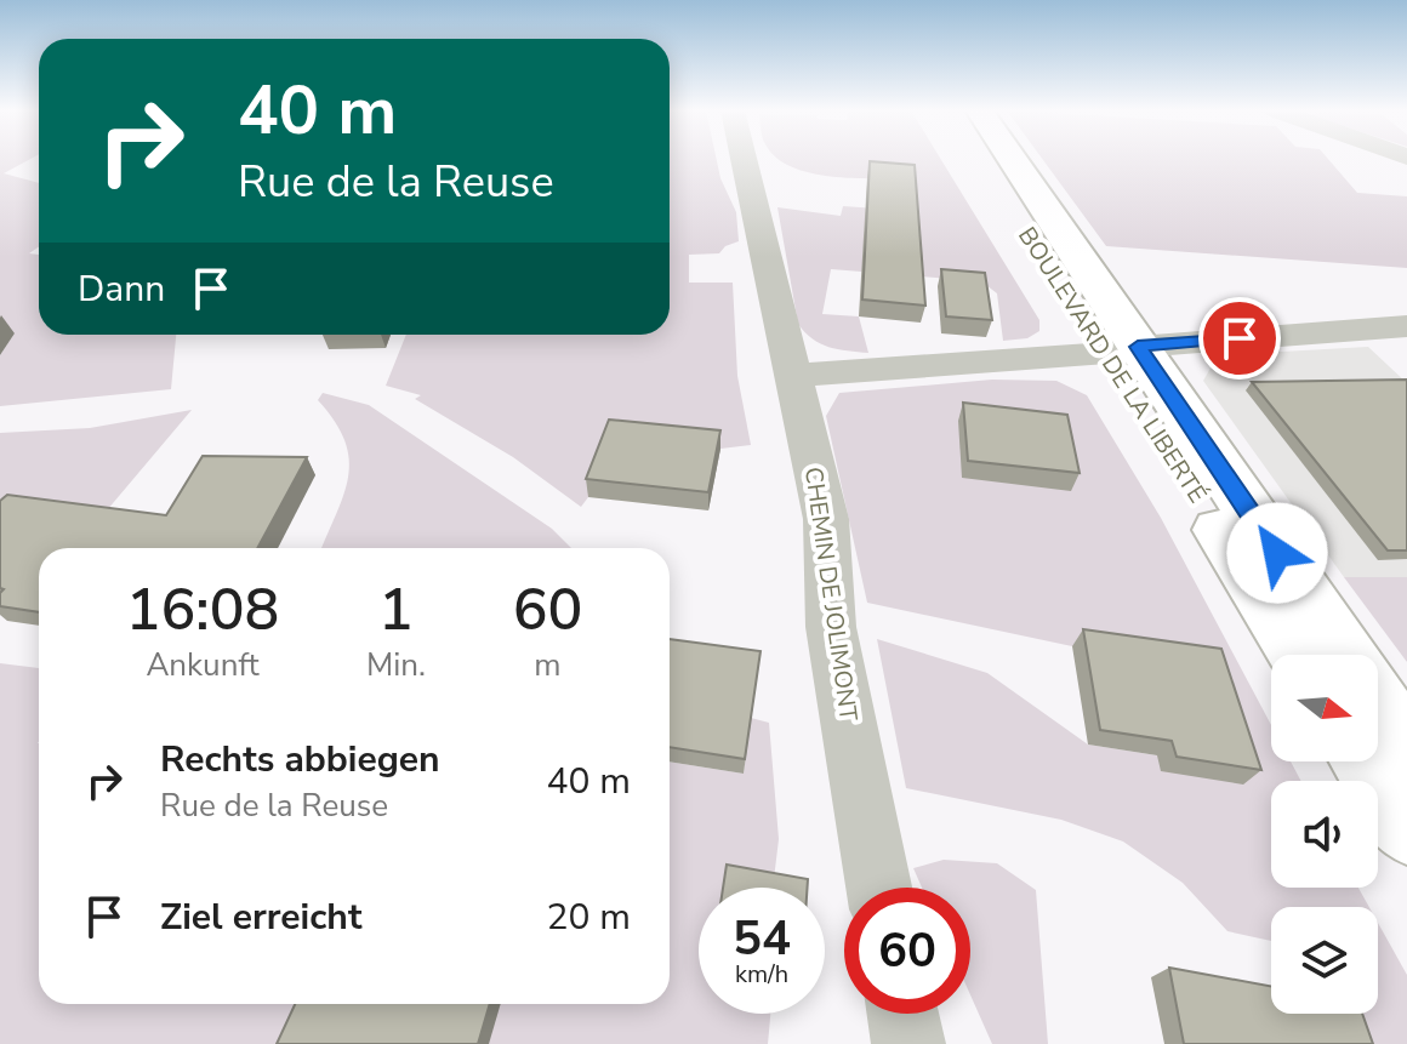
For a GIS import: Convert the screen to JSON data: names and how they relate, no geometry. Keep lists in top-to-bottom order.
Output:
{
  "streets": {
    "main road": ["BOULEVARD DE LA LIBERTÉ"],
    "street": ["CHEMIN DE JOLIMONT"]
  },
  "north": "right",
  "page": {
    "turn": ["40 m", "Rue de la Reuse"],
    "then": "Dann",
    "eta": [
      "16:08",
      "Ankunft",
      "1",
      "Min.",
      "60",
      "m"
    ],
    "list": [
      {
        "name": "Rechts abbiegen",
        "note": "Rue de la Reuse",
        "value": "40 m"
      },
      {
        "name": "Ziel erreicht",
        "value": "20 m"
      }
    ],
    "speed": "54 km/h",
    "limit": "60"
  }
}
